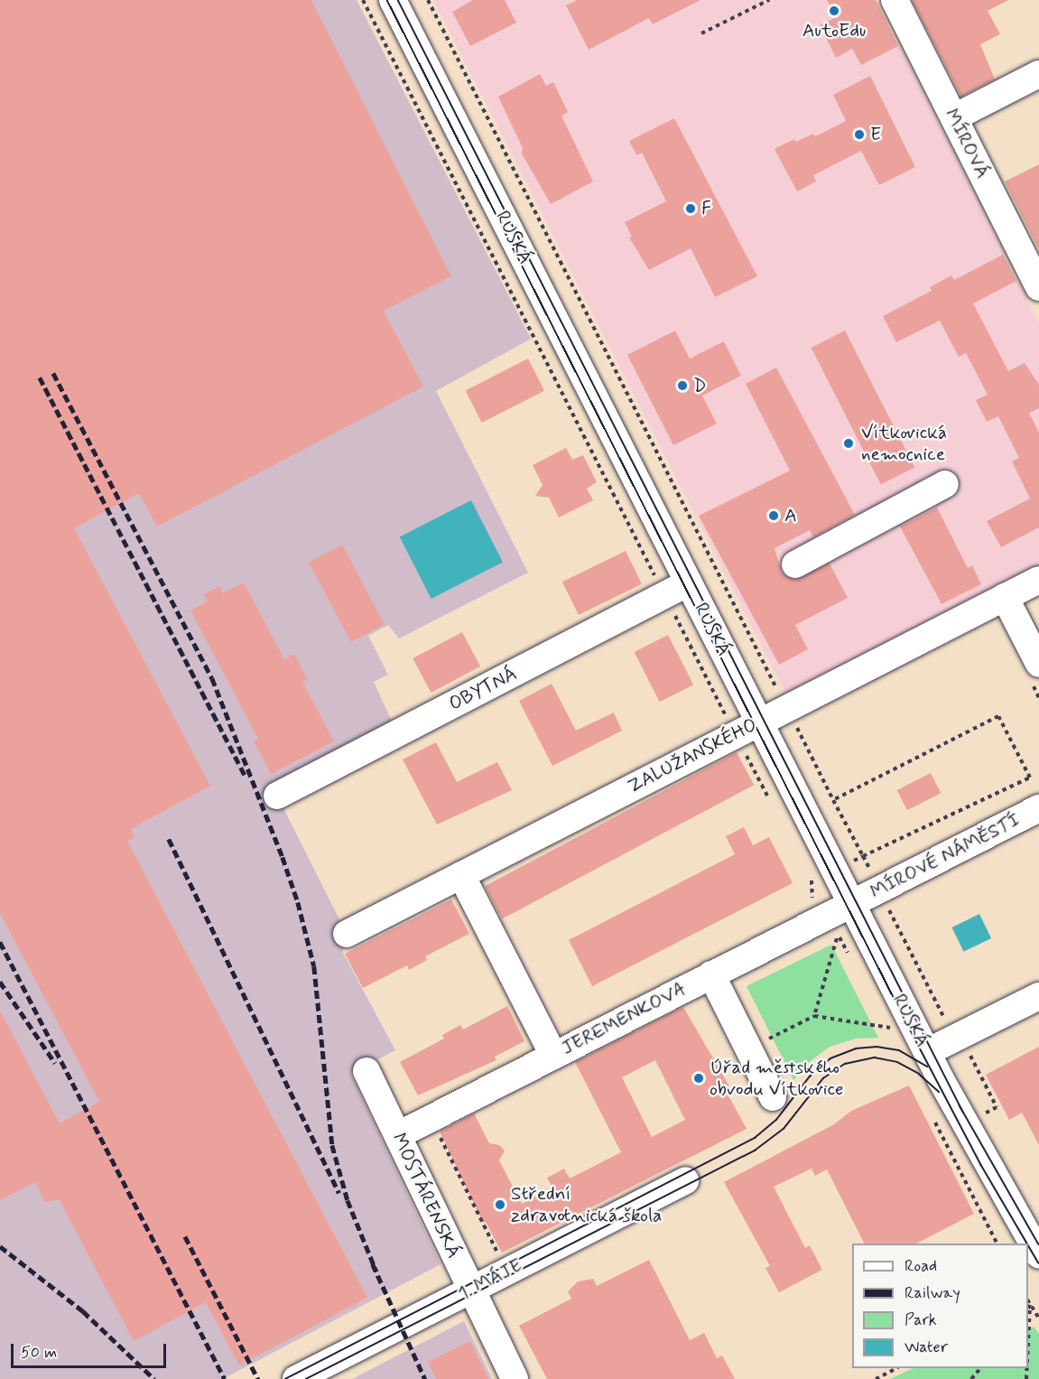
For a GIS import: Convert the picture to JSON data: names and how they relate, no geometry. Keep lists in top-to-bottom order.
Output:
{
  "streets": {
    "street": [
      "MÍROVÁ",
      "RUSKÁ",
      "OBYTNÁ",
      "ZALUŽANSKÉHO",
      "MÍROVÉ NÁMĚSTÍ",
      "JEREMENKOVA",
      "MOSTÁRENSKÁ",
      "1. MÁJE"
    ]
  },
  "crossings": [
    ["RUSKÁ", "OBYTNÁ"],
    ["RUSKÁ", "ZALUŽANSKÉHO"],
    ["RUSKÁ", "MÍROVÉ NÁMĚSTÍ"],
    ["RUSKÁ", "JEREMENKOVA"],
    ["MÍROVÉ NÁMĚSTÍ", "JEREMENKOVA"],
    ["JEREMENKOVA", "MOSTÁRENSKÁ"],
    ["MOSTÁRENSKÁ", "1. MÁJE"]
  ],
  "places": [
    "AutoEdu",
    "E",
    "F",
    "D",
    "Vítkovická nemocnice",
    "A",
    "Úřad městského obvodu Vítkovice",
    "Střední zdravotnická škola"
  ],
  "legend": [
    "Road",
    "Railway",
    "Park",
    "Water"
  ],
  "scale_bar": "50 m"
}
